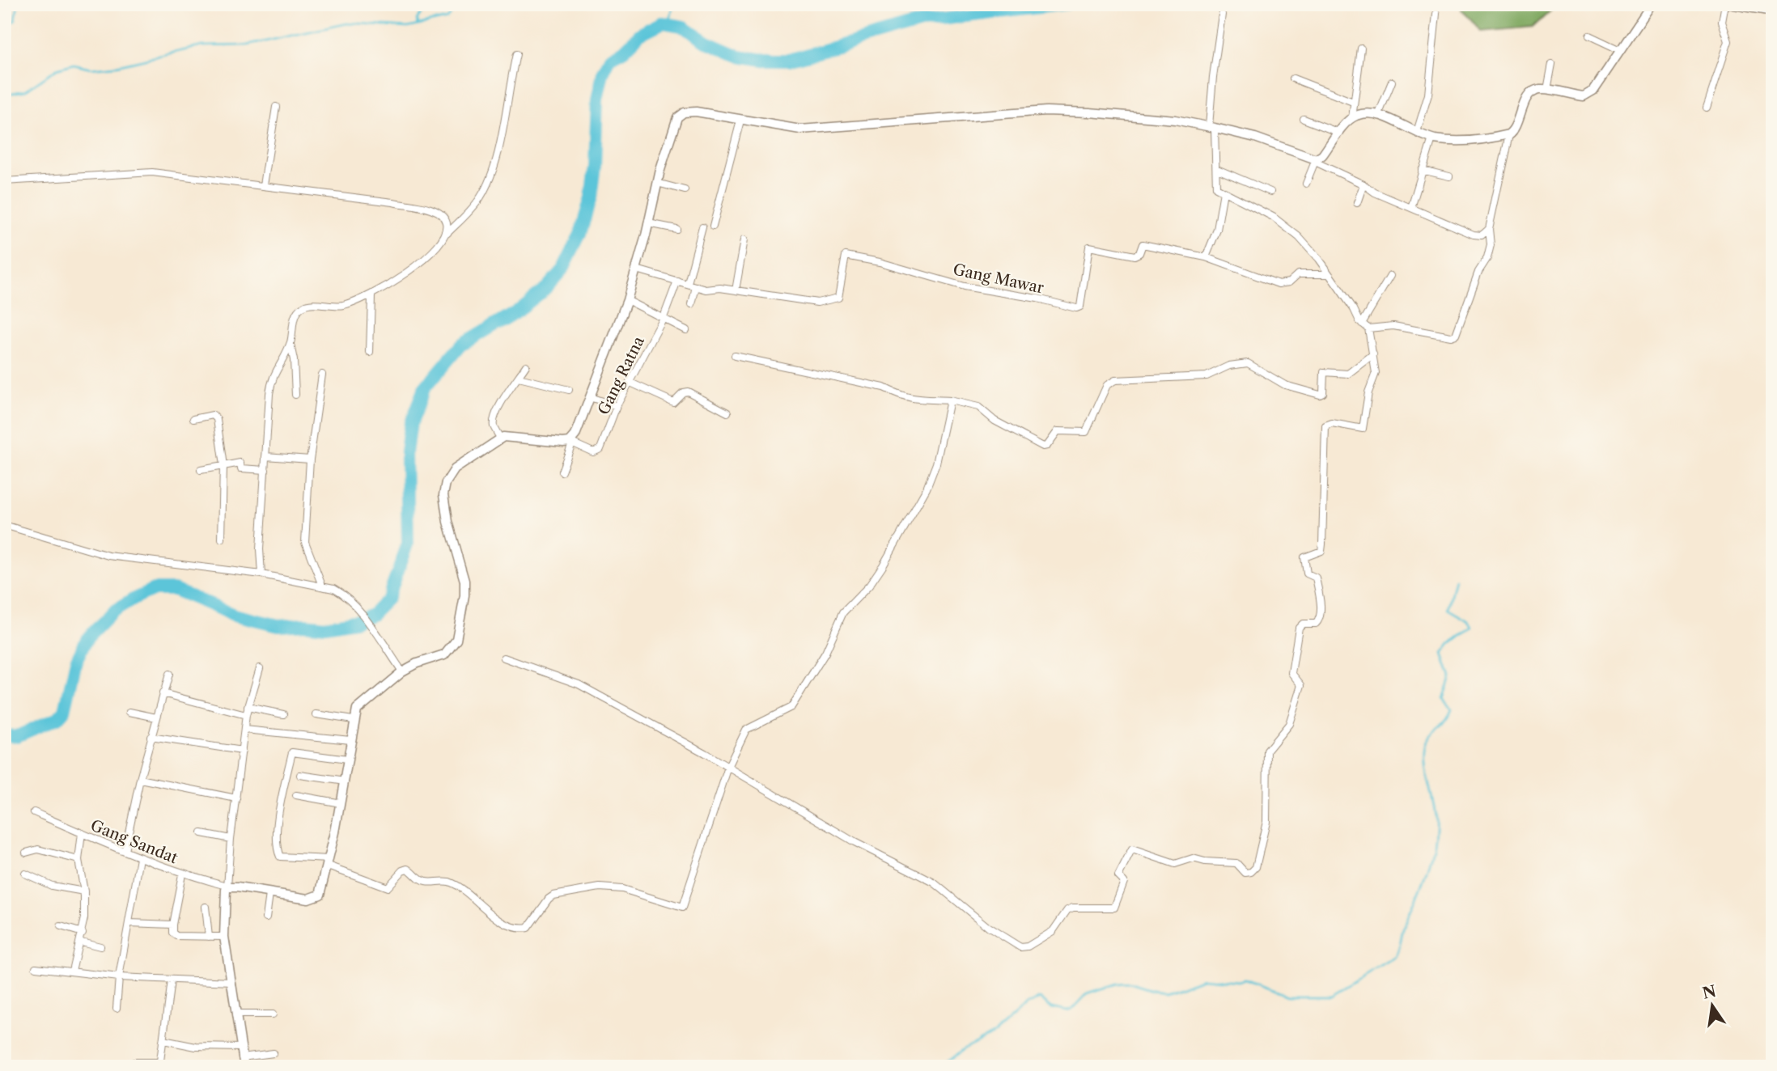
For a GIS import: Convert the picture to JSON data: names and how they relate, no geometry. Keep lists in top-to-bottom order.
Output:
{
  "streets": {
    "street": ["Gang Mawar", "Gang Ratna", "Gang Sandat"]
  },
  "crossings": [
    ["Gang Mawar", "Gang Ratna"]
  ],
  "north": "top"
}
